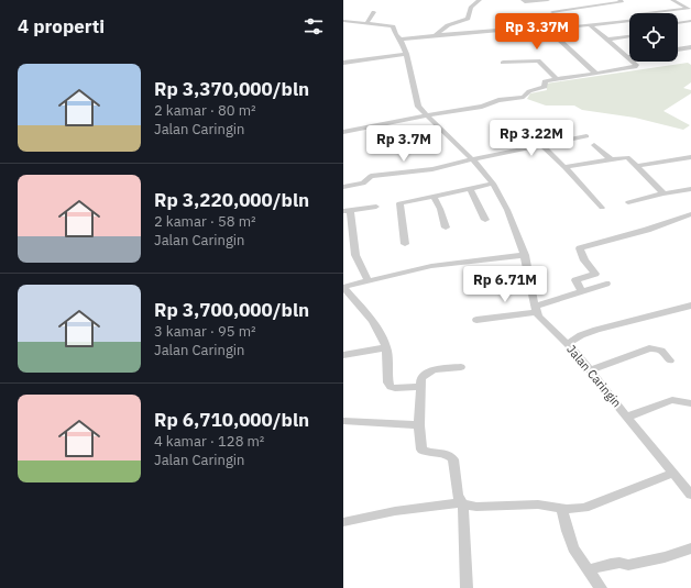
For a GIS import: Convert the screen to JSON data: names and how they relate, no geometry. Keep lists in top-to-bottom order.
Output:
{
  "streets": {
    "street": ["Jalan Caringin"]
  },
  "page": {
    "heading": "4 properti",
    "price": [
      "Rp 3.37M",
      "Rp 3.22M",
      "Rp 3.7M",
      "Rp 6.71M"
    ],
    "list": [
      {
        "name": "Rp 3,370,000/bln",
        "note": "2 kamar · 80 m² · Jalan Caringin"
      },
      {
        "name": "Rp 3,220,000/bln",
        "note": "2 kamar · 58 m² · Jalan Caringin"
      },
      {
        "name": "Rp 3,700,000/bln",
        "note": "3 kamar · 95 m² · Jalan Caringin"
      },
      {
        "name": "Rp 6,710,000/bln",
        "note": "4 kamar · 128 m² · Jalan Caringin"
      }
    ]
  }
}
